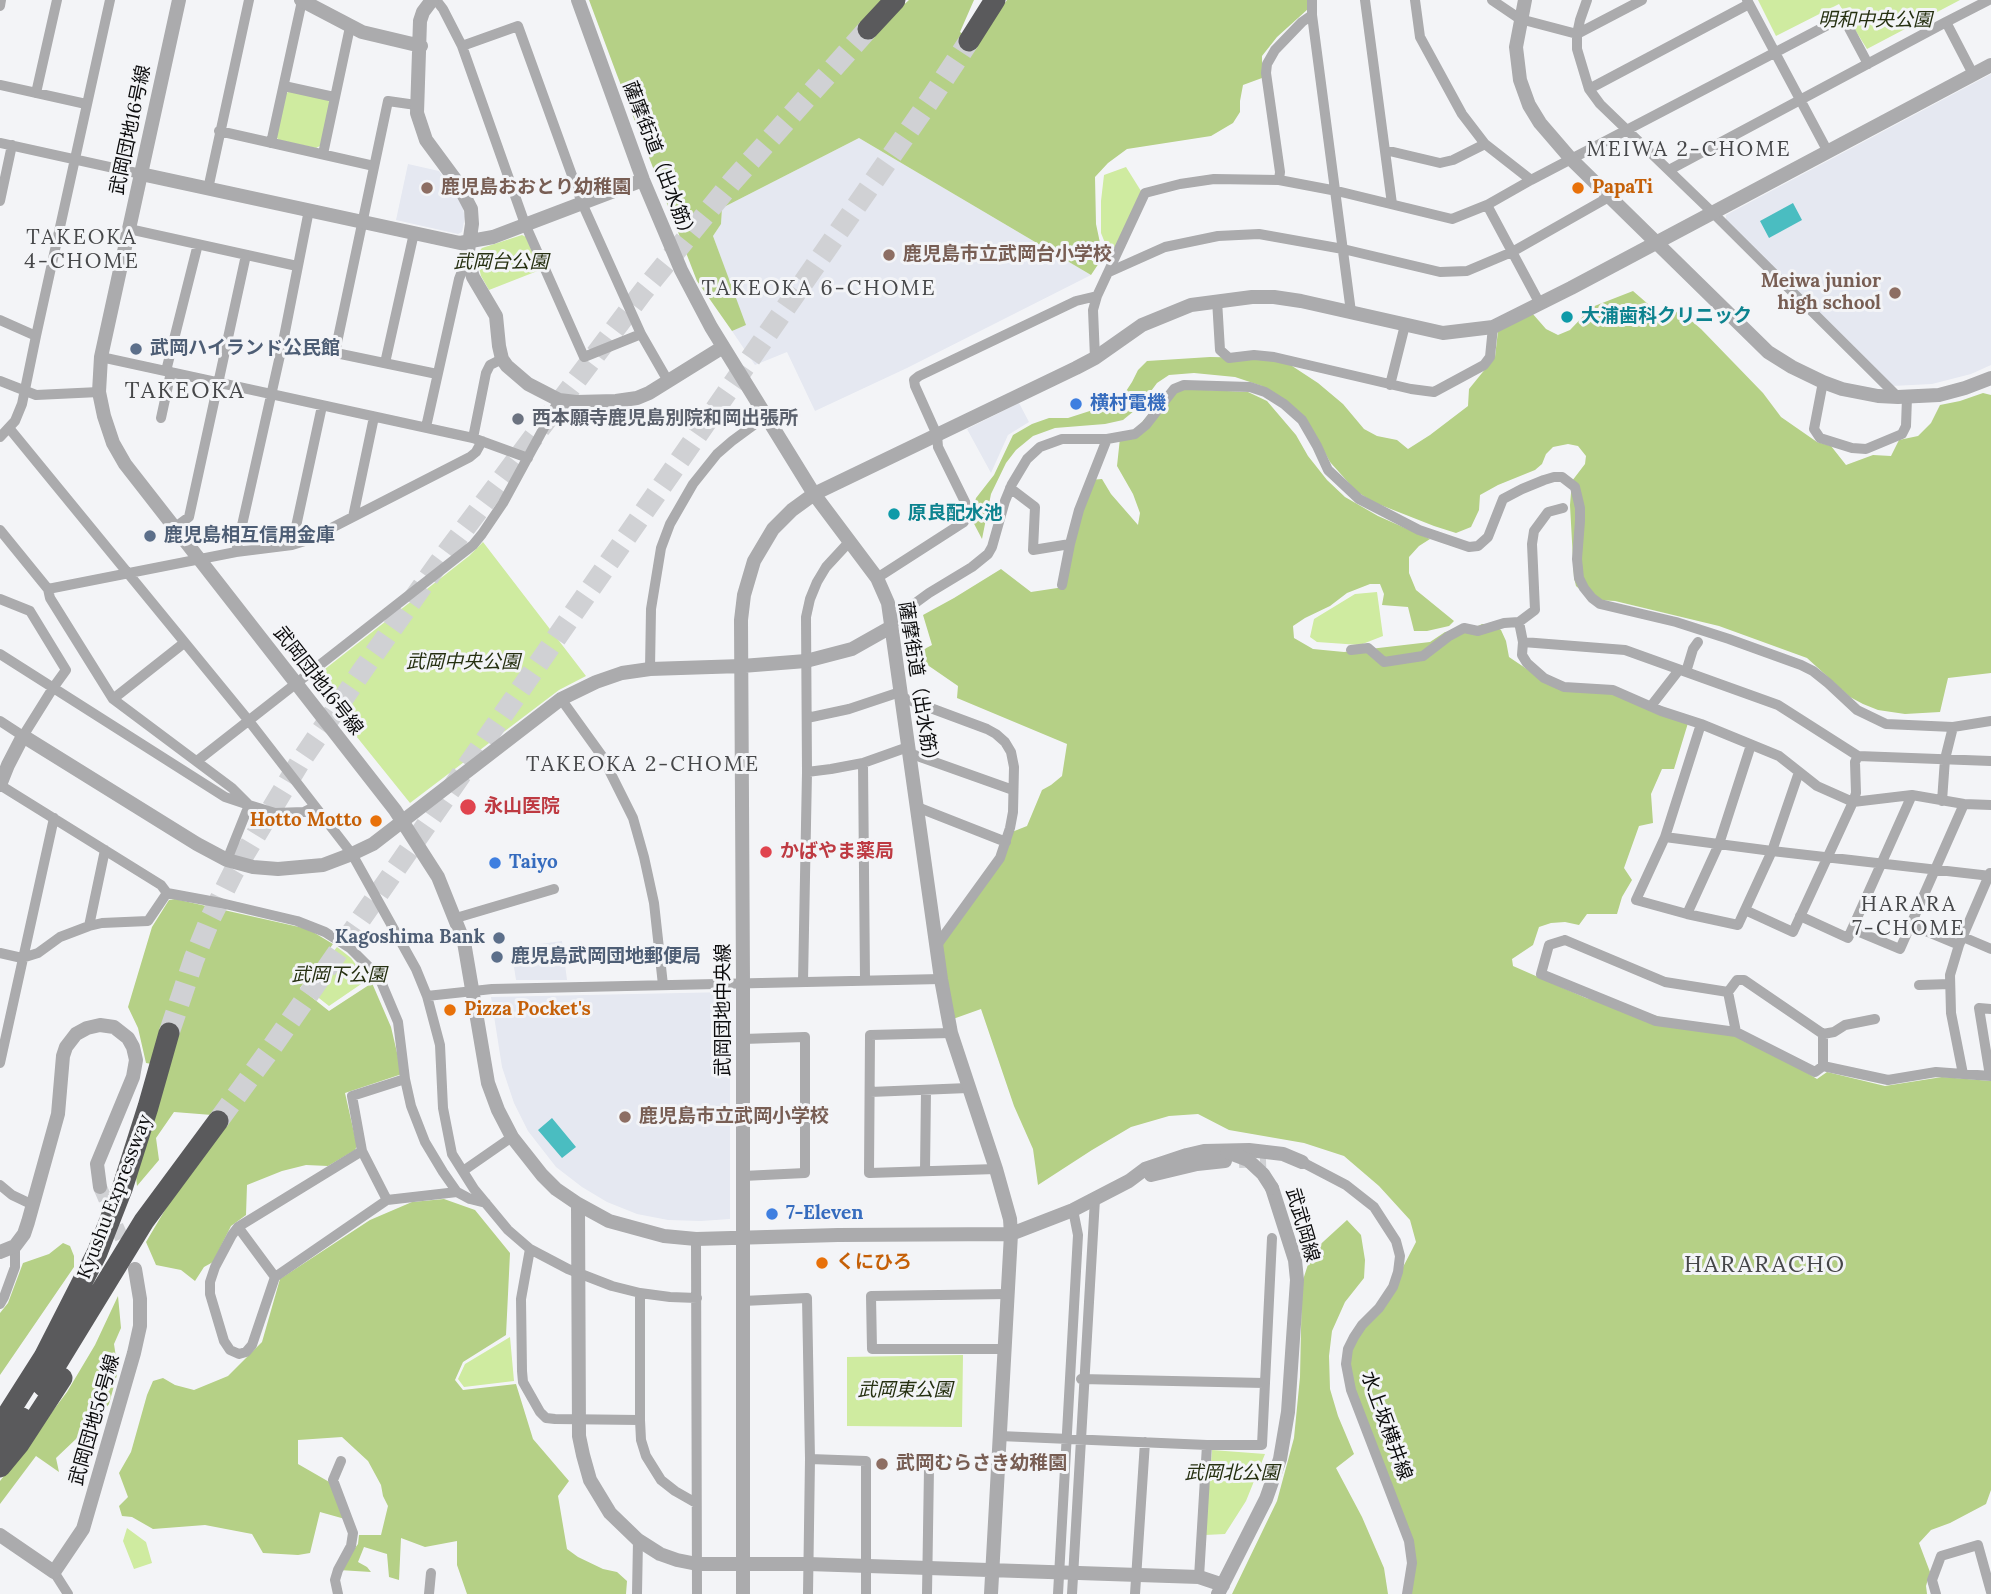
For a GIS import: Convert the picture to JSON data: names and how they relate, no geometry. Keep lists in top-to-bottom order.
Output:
{
  "streets": {
    "highway": ["Kyushu Expressway"],
    "street": [
      "武岡団地16号線",
      "薩摩街道（出水筋）",
      "武岡団地中央線",
      "武武岡線",
      "武岡団地56号線",
      "水上坂横井線"
    ]
  },
  "crossings": [
    ["武岡団地16号線", "薩摩街道（出水筋）"],
    ["武岡団地16号線", "武岡団地中央線"],
    ["薩摩街道（出水筋）", "武岡団地中央線"]
  ],
  "districts": [
    "MEIWA 2-CHOME",
    "TAKEOKA 4-CHOME",
    "TAKEOKA 6-CHOME",
    "TAKEOKA",
    "TAKEOKA 2-CHOME",
    "HARARA 7-CHOME",
    "HARARACHO"
  ],
  "parks": [
    "明和中央公園",
    "武岡台公園",
    "武岡中央公園",
    "武岡下公園",
    "武岡東公園",
    "武岡北公園"
  ],
  "places": [
    "鹿児島おおとり幼稚園",
    "PapaTi",
    "鹿児島市立武岡台小学校",
    "Meiwa junior high school",
    "大浦歯科クリニック",
    "武岡ハイランド公民館",
    "横村電機",
    "西本願寺鹿児島別院和岡出張所",
    "原良配水池",
    "鹿児島相互信用金庫",
    "永山医院",
    "Hotto Motto",
    "かばやま薬局",
    "Taiyo",
    "Kagoshima Bank",
    "鹿児島武岡団地郵便局",
    "Pizza Pocket's",
    "鹿児島市立武岡小学校",
    "7-Eleven",
    "くにひろ",
    "武岡むらさき幼稚園"
  ]
}
